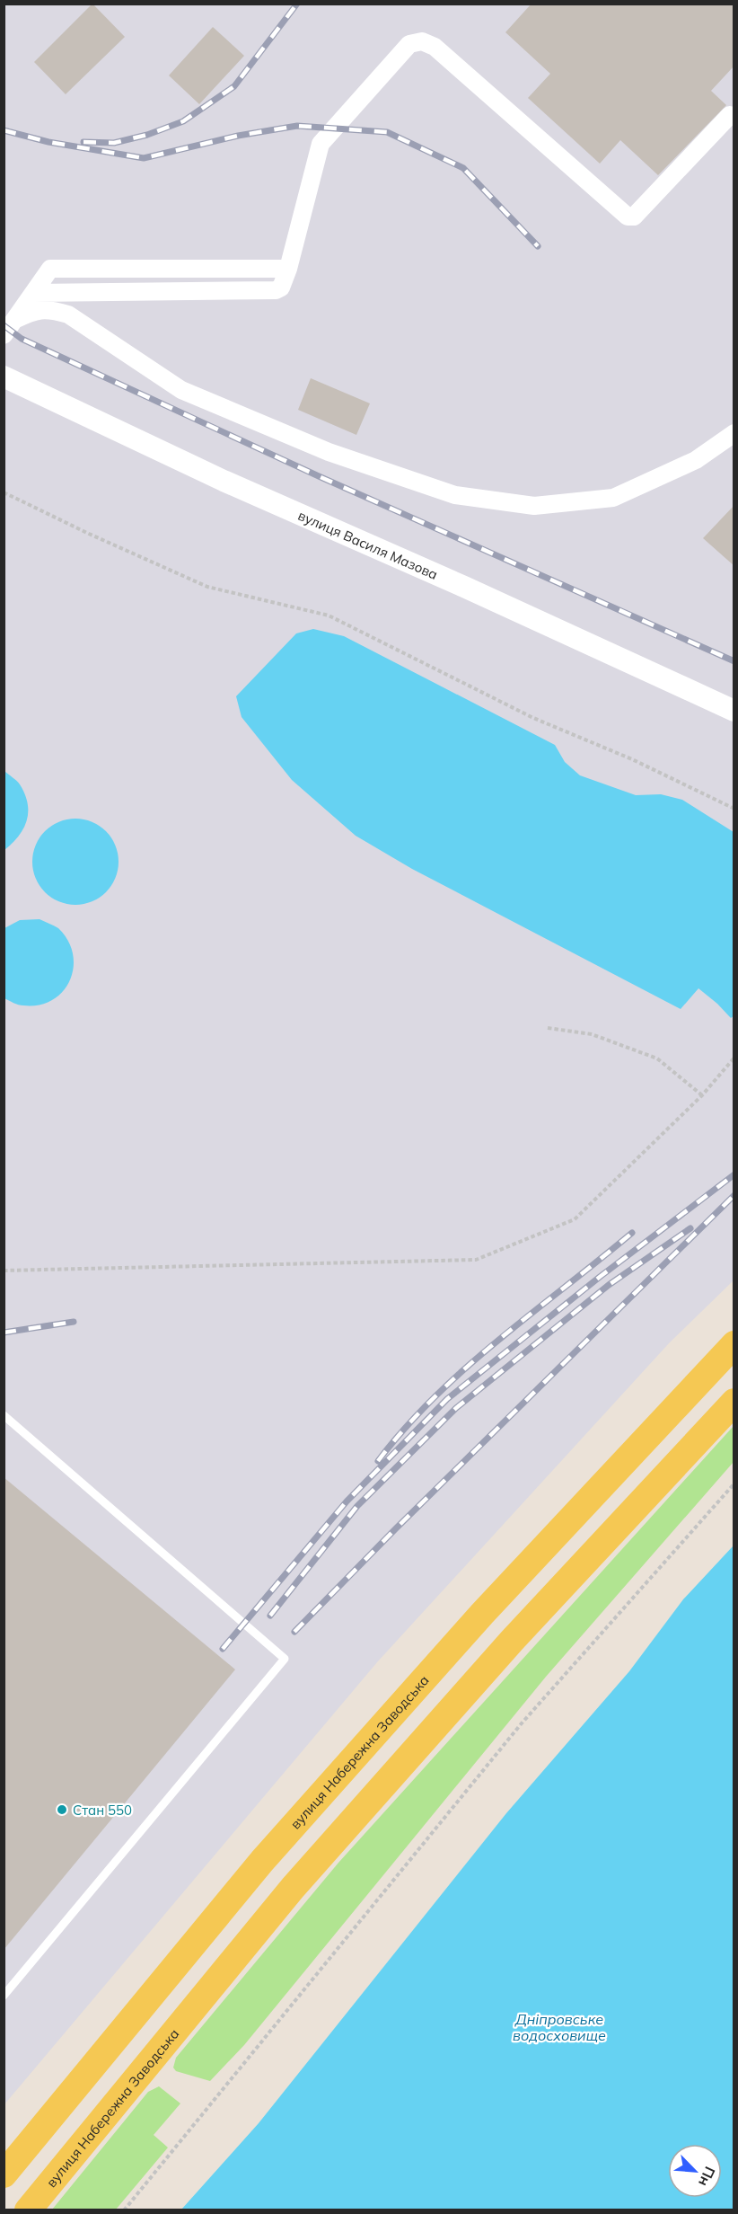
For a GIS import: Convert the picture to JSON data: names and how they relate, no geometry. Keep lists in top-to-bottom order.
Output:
{
  "streets": {
    "main road": ["вулиця Набережна Заводська"],
    "street": ["вулиця Василя Мазова"]
  },
  "water": ["Дніпровське водосховище"],
  "places": ["Стан 550"],
  "north": "bottom right"
}
